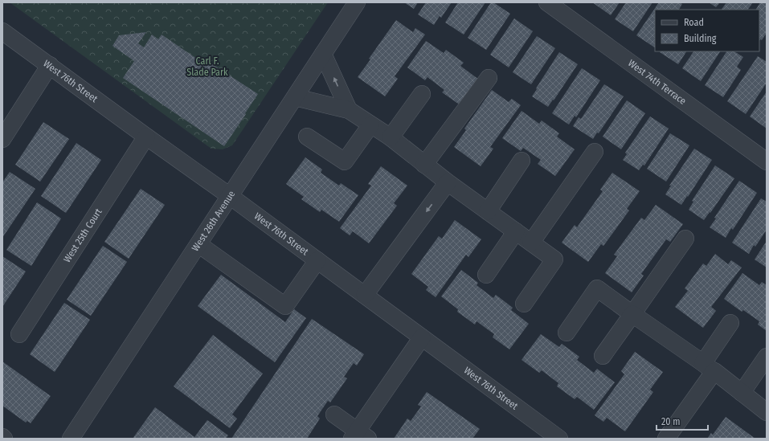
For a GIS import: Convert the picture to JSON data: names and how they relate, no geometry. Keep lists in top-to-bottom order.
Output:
{
  "streets": {
    "street": [
      "West 76th Street",
      "West 74th Terrace",
      "West 26th Avenue",
      "West 25th Court"
    ]
  },
  "crossings": [
    ["West 76th Street", "West 26th Avenue"],
    ["West 76th Street", "West 25th Court"]
  ],
  "parks": ["Carl F. Slade Park"],
  "legend": ["Road", "Building"],
  "scale_bar": "20 m"
}
